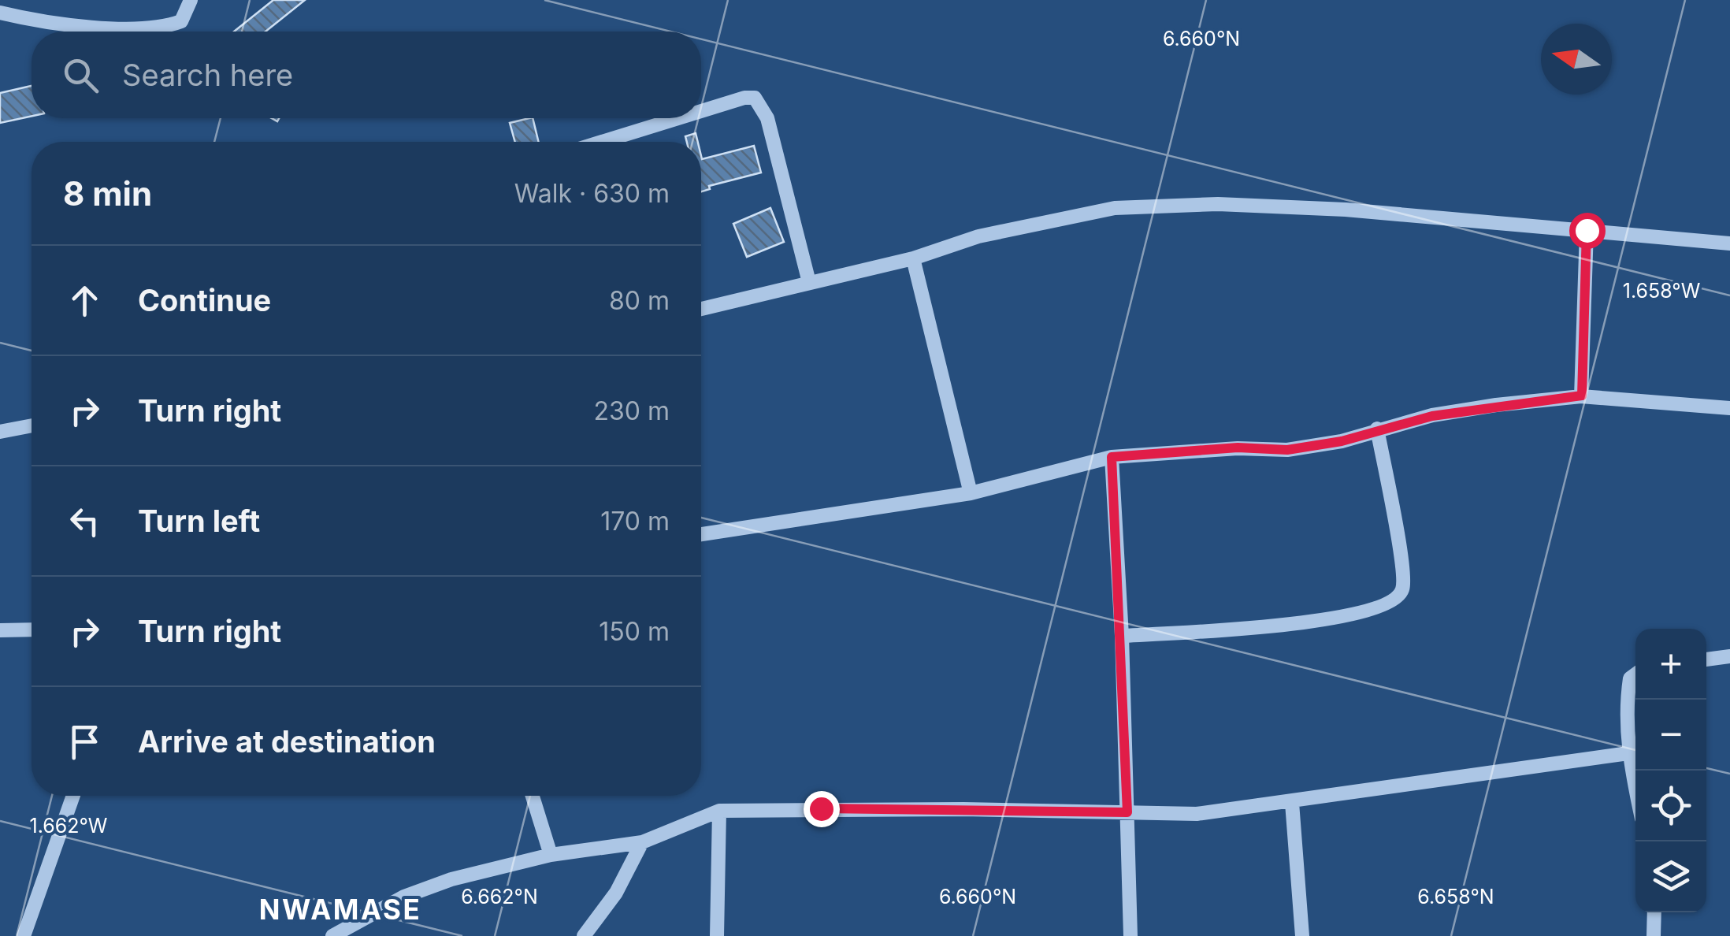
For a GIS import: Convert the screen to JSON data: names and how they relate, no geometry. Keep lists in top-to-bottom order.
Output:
{
  "districts": ["NWAMASE"],
  "north": "left",
  "page": {
    "search": "Search here",
    "heading": ["8 min", "Walk · 630 m"],
    "list": [
      ["Continue", "80 m"],
      ["Turn right", "230 m"],
      ["Turn left", "170 m"],
      ["Turn right", "150 m"],
      "Arrive at destination"
    ],
    "map_buttons": ["+", "−"]
  },
  "coordinates": [
    "6.660°N",
    "1.658°W",
    "1.662°W",
    "6.662°N",
    "6.658°N"
  ]
}
